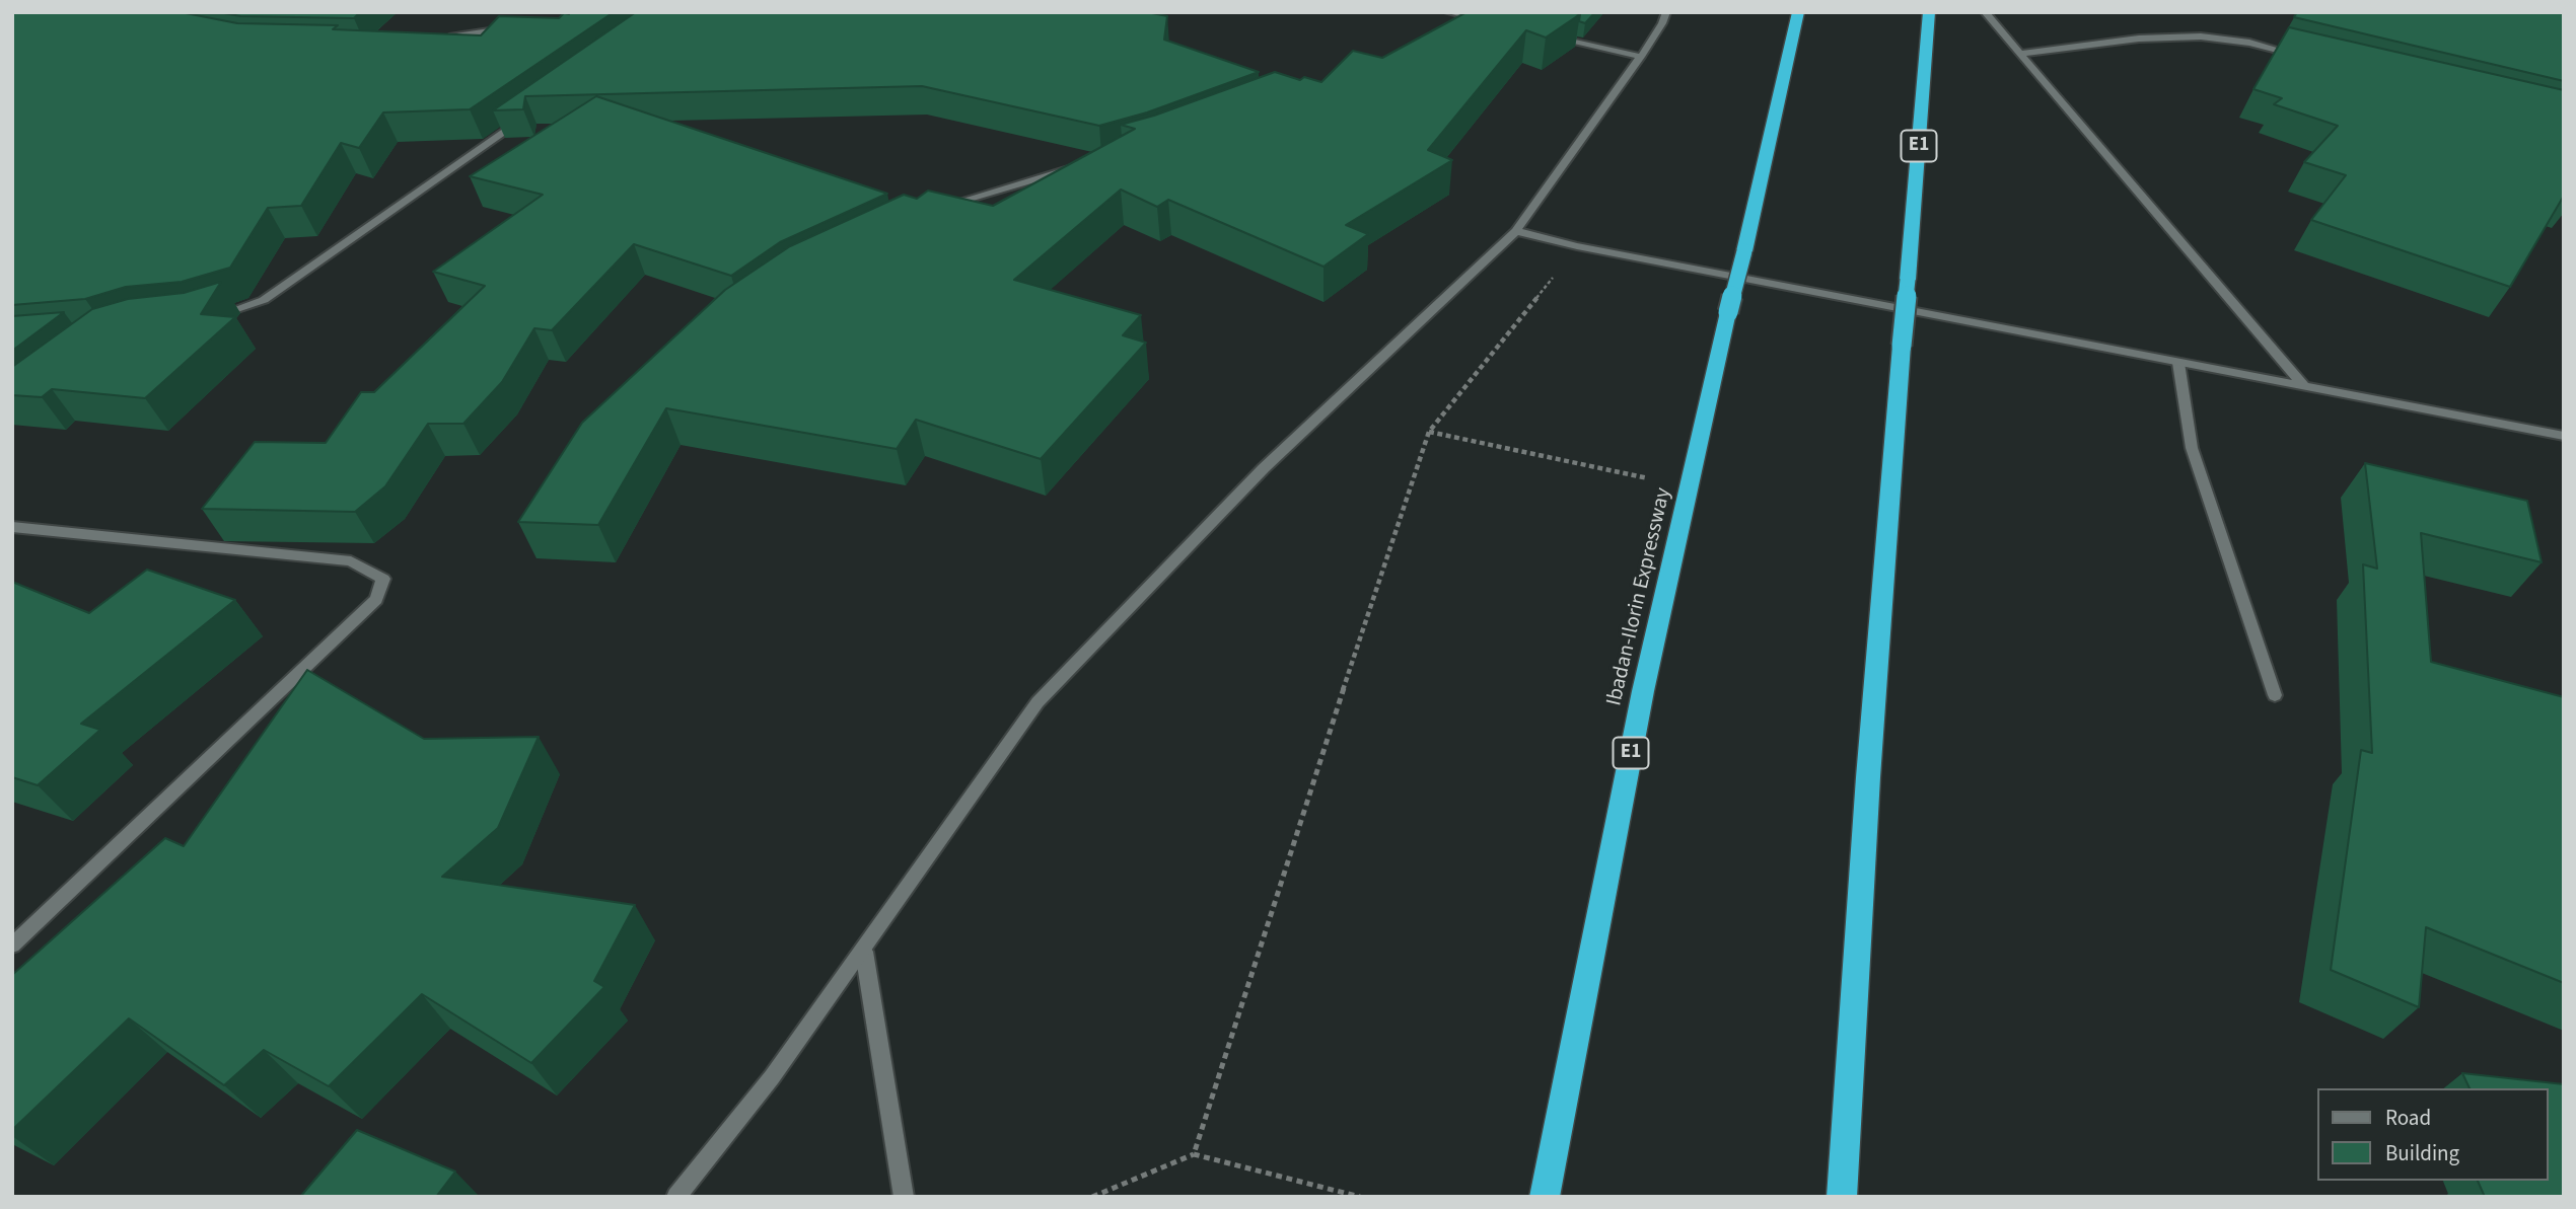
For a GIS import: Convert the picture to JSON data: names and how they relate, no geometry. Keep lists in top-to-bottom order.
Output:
{
  "streets": {
    "highway": ["E1", "Ibadan-Ilorin Expressway"]
  },
  "legend": ["Road", "Building"]
}
